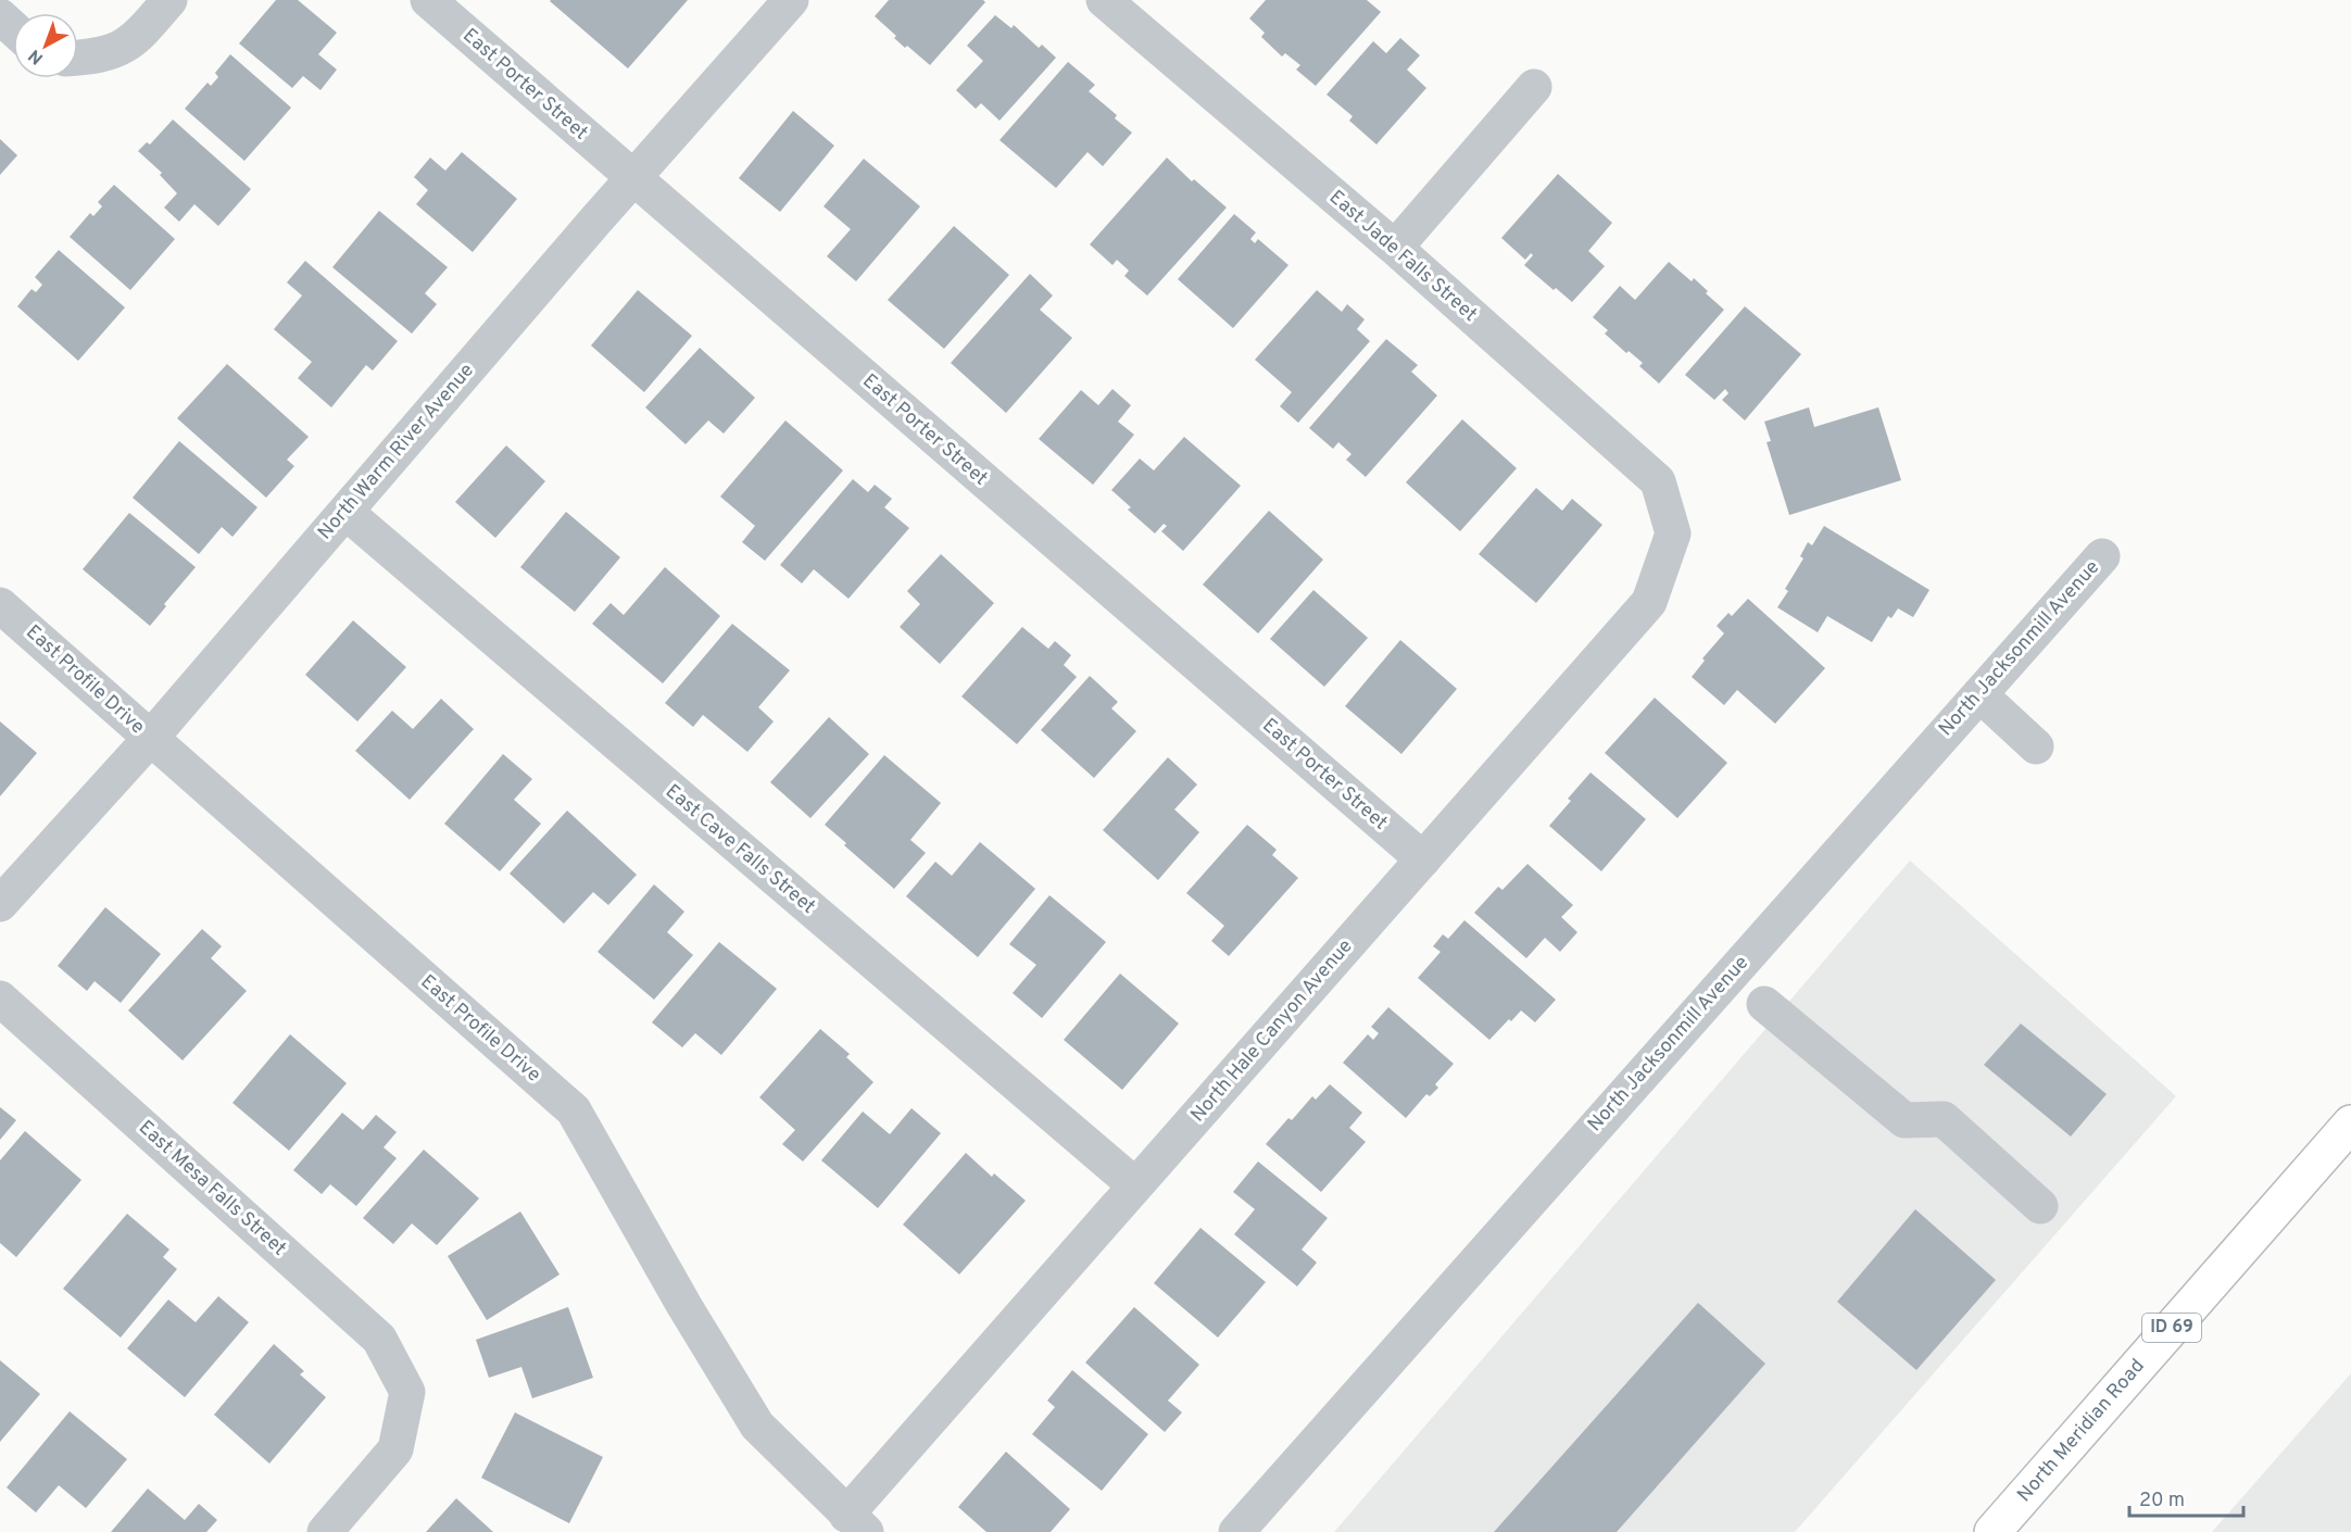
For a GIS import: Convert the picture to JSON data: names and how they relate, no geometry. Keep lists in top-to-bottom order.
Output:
{
  "streets": {
    "main road": ["ID 69", "North Meridian Road"],
    "street": [
      "East Porter Street",
      "East Jade Falls Street",
      "North Warm River Avenue",
      "North Jacksonmill Avenue",
      "East Profile Drive",
      "East Cave Falls Street",
      "North Hale Canyon Avenue",
      "East Mesa Falls Street"
    ]
  },
  "crossings": [
    ["East Porter Street", "North Warm River Avenue"],
    ["East Porter Street", "North Hale Canyon Avenue"],
    ["East Jade Falls Street", "North Hale Canyon Avenue"],
    ["North Warm River Avenue", "East Profile Drive"],
    ["North Warm River Avenue", "East Cave Falls Street"],
    ["East Profile Drive", "North Hale Canyon Avenue"],
    ["East Cave Falls Street", "North Hale Canyon Avenue"]
  ],
  "scale_bar": "20 m",
  "north": "bottom left"
}
